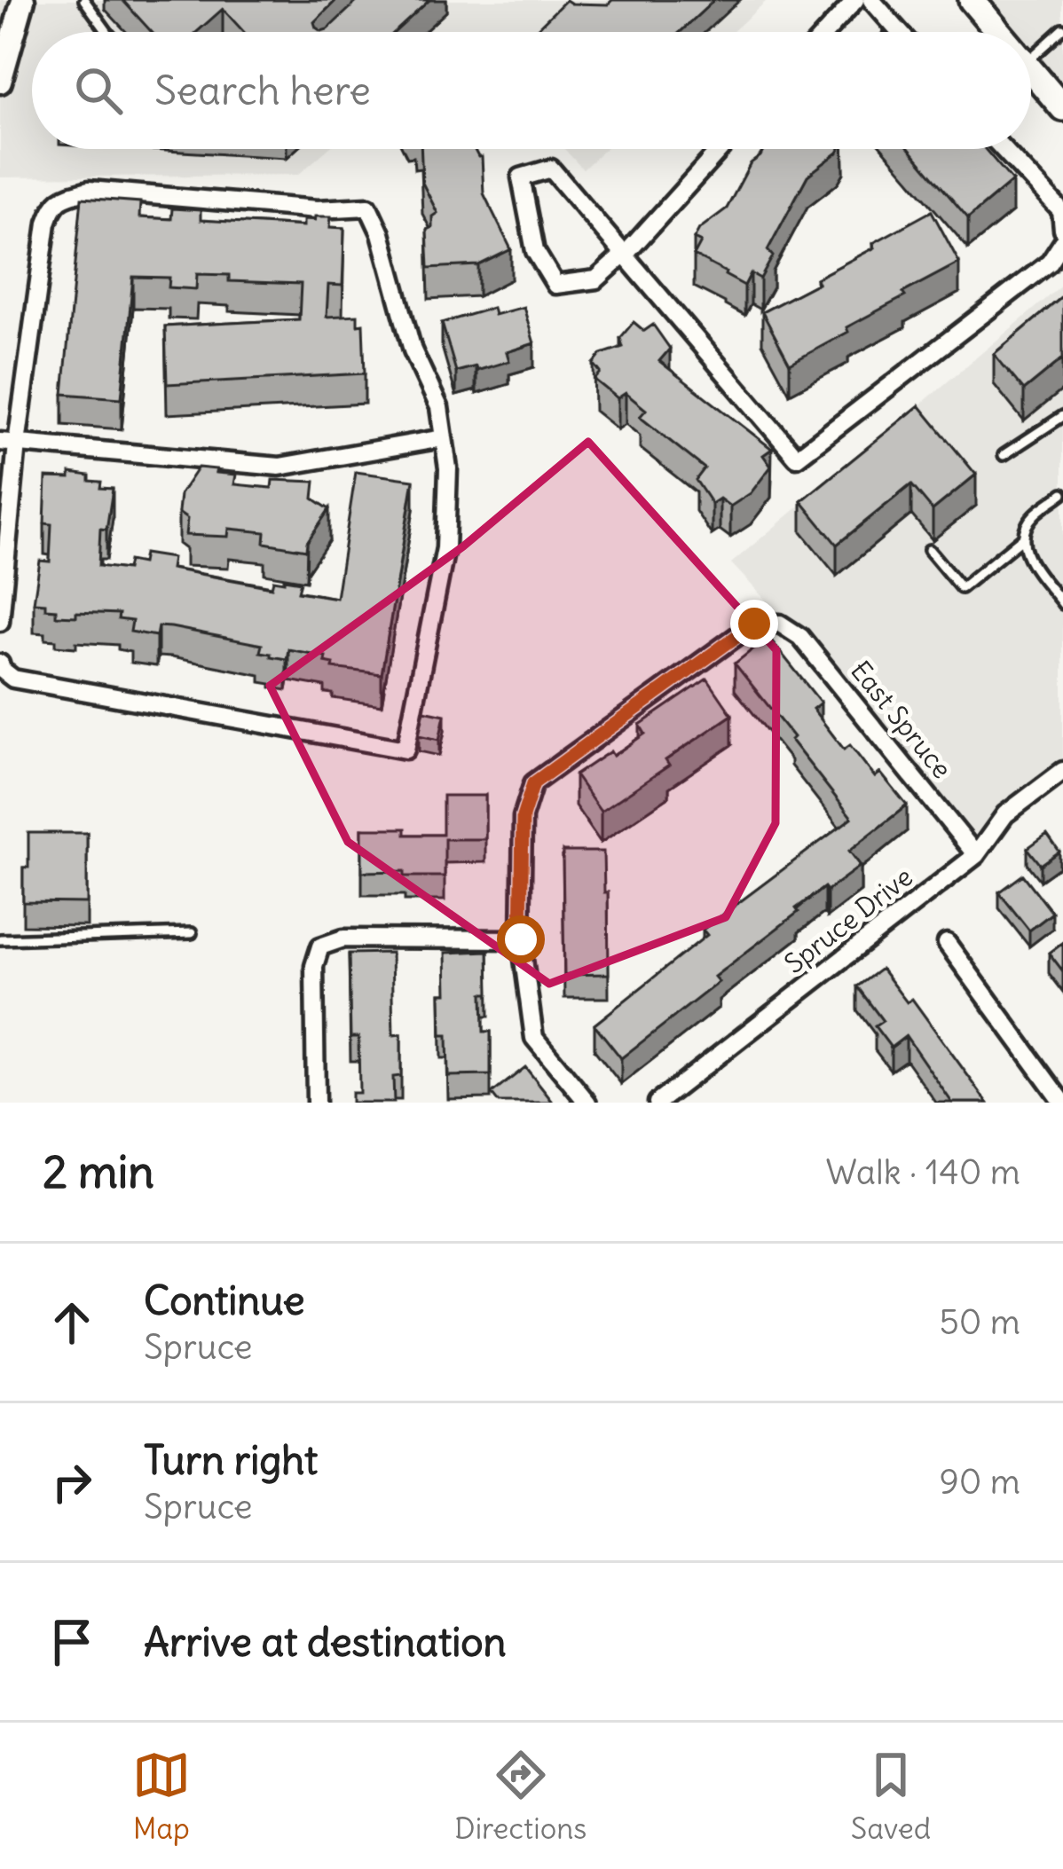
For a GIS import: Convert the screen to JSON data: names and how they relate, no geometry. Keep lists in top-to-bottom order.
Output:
{
  "streets": {
    "street": ["East Spruce", "Spruce Drive"]
  },
  "crossings": [
    ["East Spruce", "Spruce Drive"]
  ],
  "page": {
    "search": "Search here",
    "heading": ["2 min", "Walk · 140 m"],
    "list": [
      ["Continue", "Spruce", "50 m"],
      ["Turn right", "Spruce", "90 m"],
      "Arrive at destination"
    ],
    "nav": ["Map", "Directions", "Saved"]
  }
}
